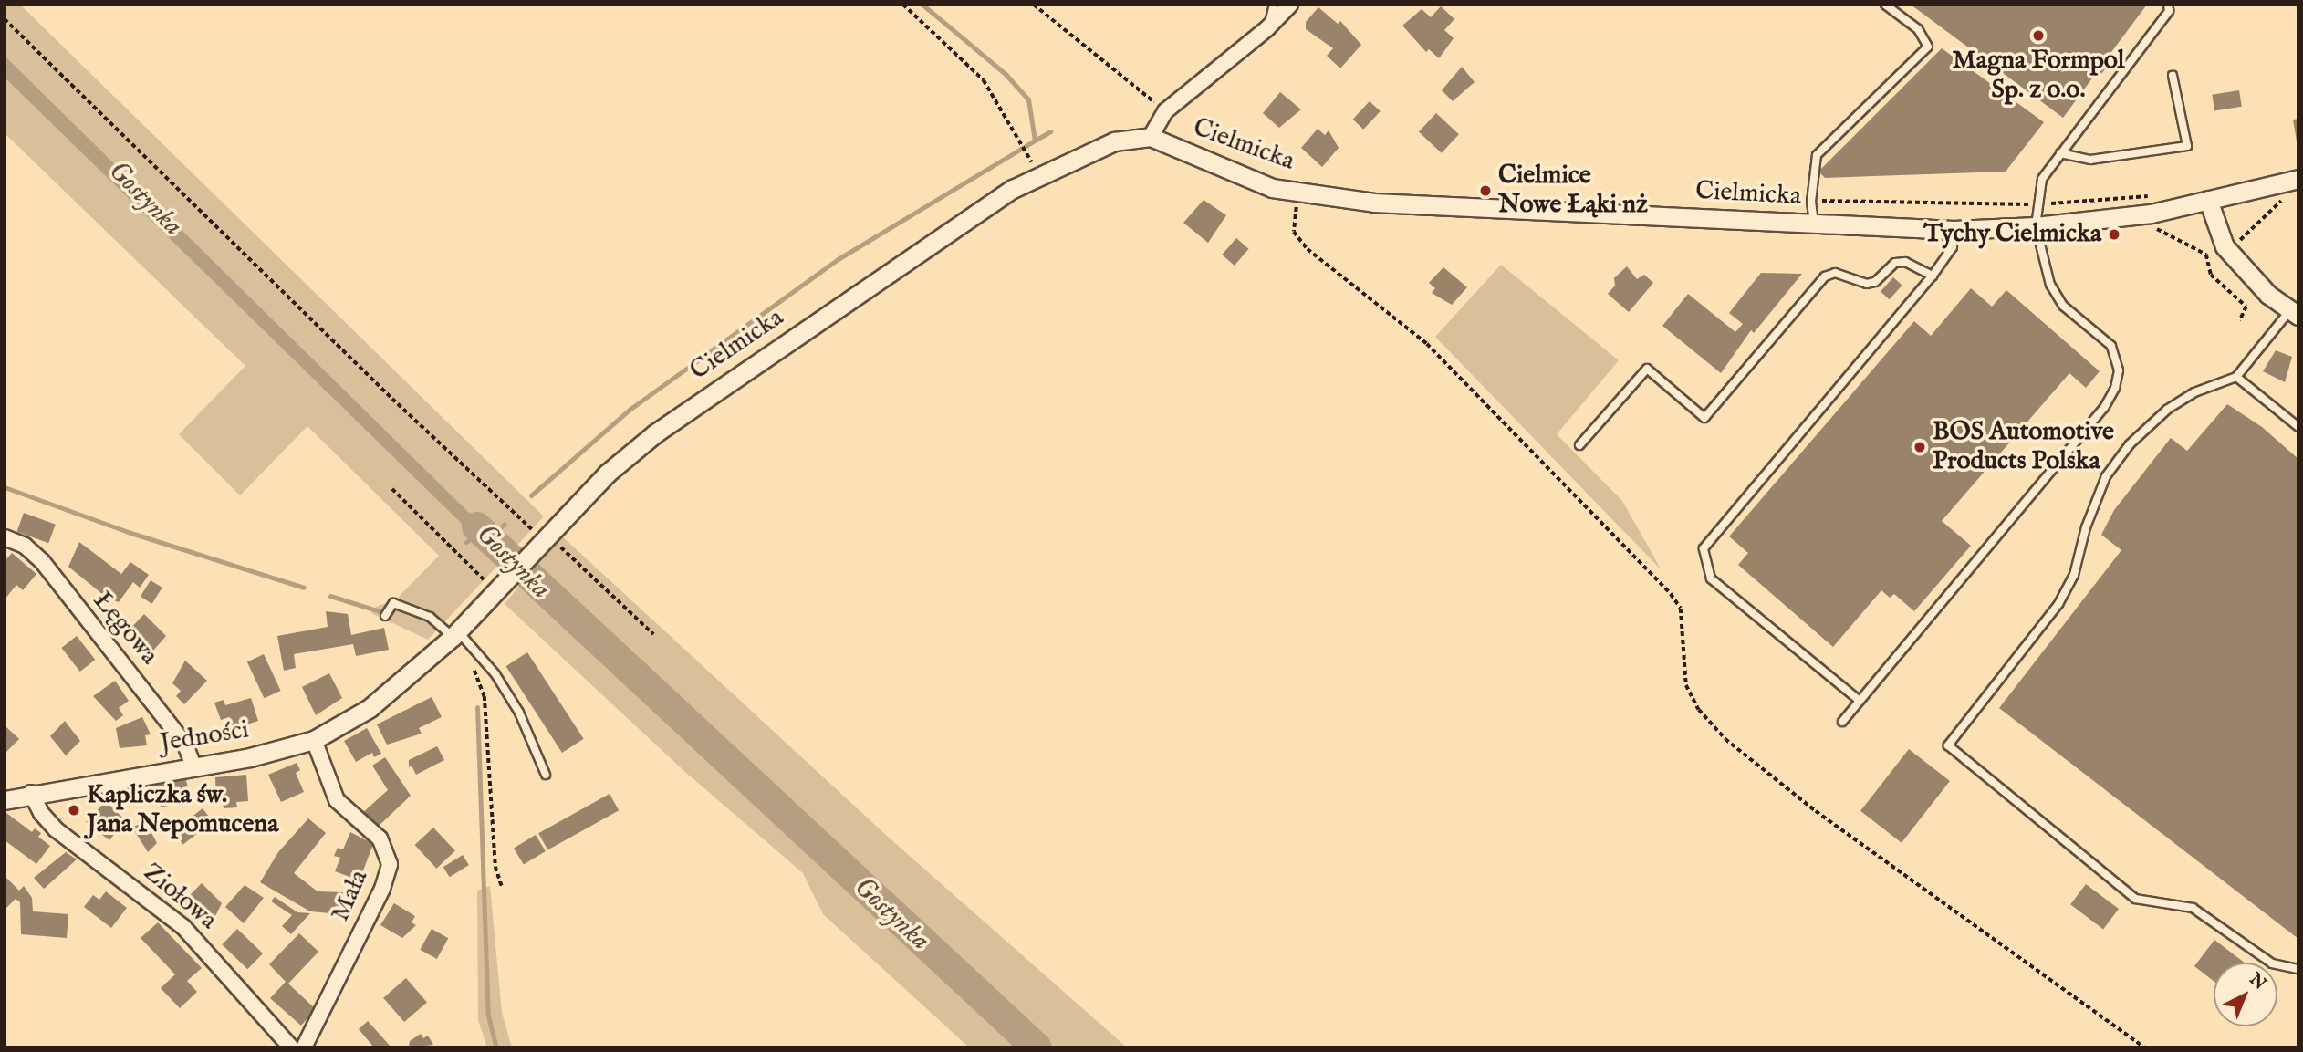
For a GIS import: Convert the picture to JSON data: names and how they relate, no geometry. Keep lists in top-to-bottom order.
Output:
{
  "streets": {
    "street": [
      "Cielmicka",
      "Łęgowa",
      "Jedności",
      "Mała",
      "Ziołowa"
    ]
  },
  "crossings": [
    ["Cielmicka", "Jedności"],
    ["Łęgowa", "Jedności"],
    ["Jedności", "Mała"],
    ["Jedności", "Ziołowa"]
  ],
  "water": ["Gostynka"],
  "places": [
    "Magna Formpol Sp. z o.o.",
    "Cielmice Nowe Łąki nż",
    "Tychy Cielmicka",
    "BOS Automotive Products Polska",
    "Kapliczka św. Jana Nepomucena"
  ],
  "north": "top right"
}
